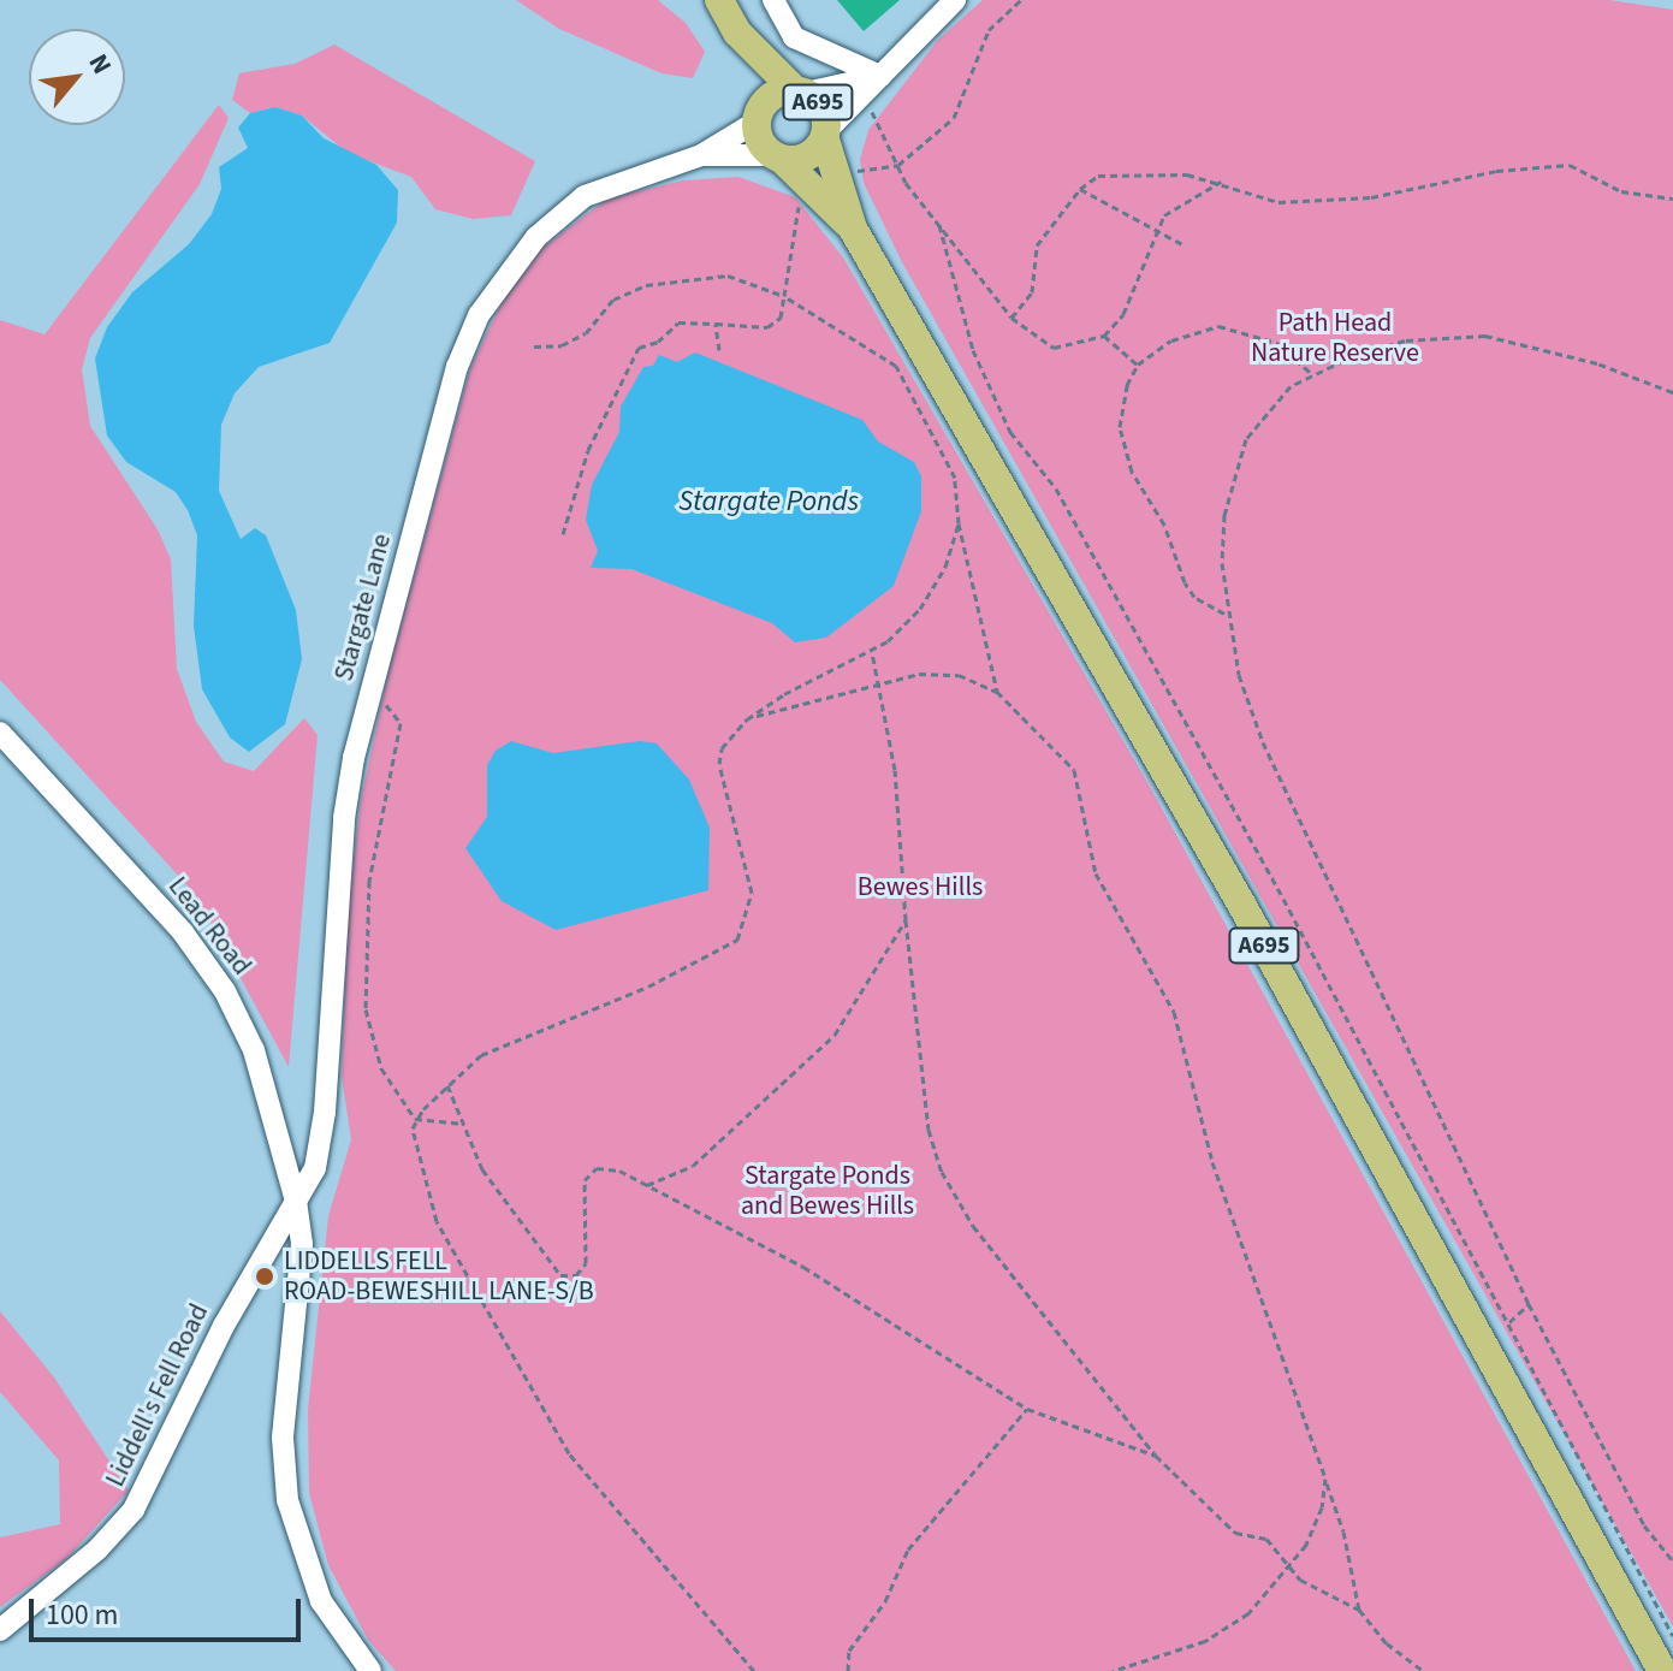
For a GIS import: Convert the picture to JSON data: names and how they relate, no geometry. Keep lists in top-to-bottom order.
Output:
{
  "streets": {
    "main road": ["A695"],
    "street": ["Stargate Lane", "Lead Road", "Liddell's Fell Road"]
  },
  "crossings": [
    ["A695", "Stargate Lane"],
    ["Stargate Lane", "Lead Road"],
    ["Stargate Lane", "Liddell's Fell Road"],
    ["Lead Road", "Liddell's Fell Road"]
  ],
  "water": ["Stargate Ponds"],
  "parks": ["Path Head Nature Reserve", "Bewes Hills", "Stargate Ponds and Bewes Hills"],
  "places": ["LIDDELLS FELL ROAD-BEWESHILL LANE-S/B"],
  "scale_bar": "100 m",
  "north": "top right"
}
